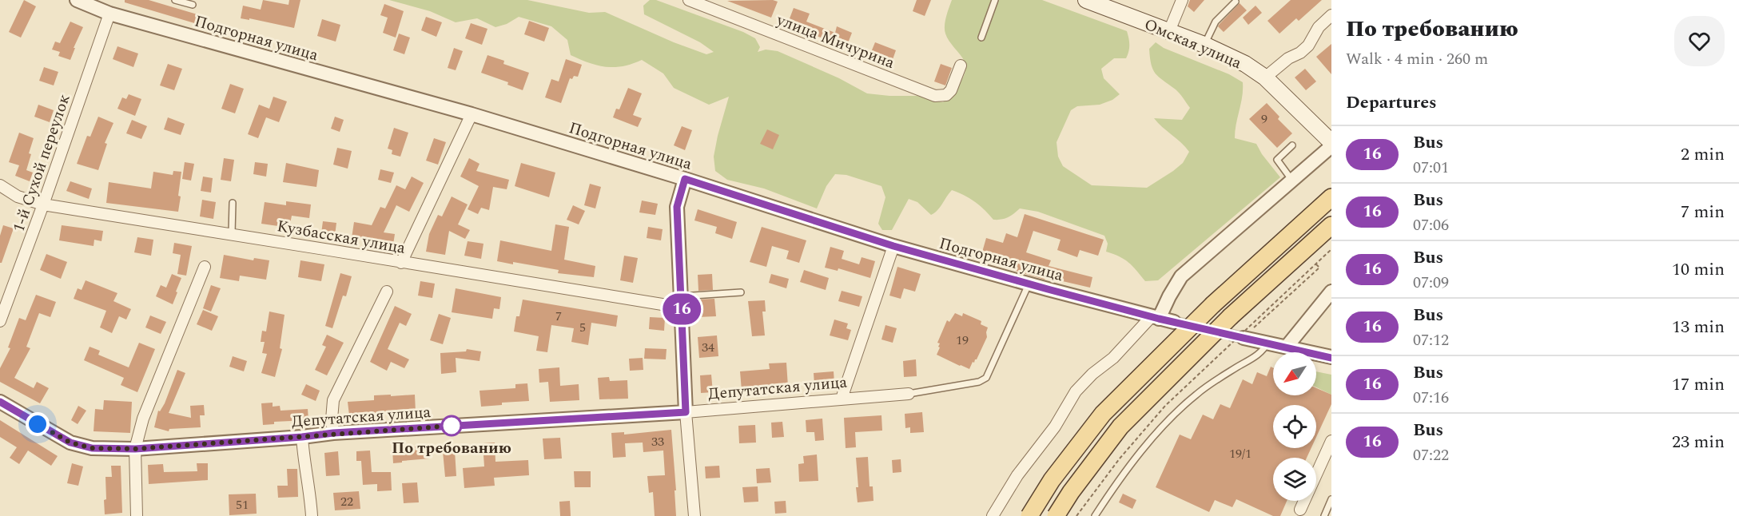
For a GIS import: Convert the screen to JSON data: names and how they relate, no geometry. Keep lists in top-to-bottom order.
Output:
{
  "streets": {
    "main road": ["Омская улица"],
    "street": [
      "Подгорная улица",
      "улица Мичурина",
      "1-й Сухой переулок",
      "Кузбасская улица",
      "Депутатская улица"
    ]
  },
  "crossings": [
    ["Подгорная улица", "1-й Сухой переулок"],
    ["1-й Сухой переулок", "Кузбасская улица"]
  ],
  "places": ["По требованию"],
  "lines": ["bus line 16"],
  "house_numbers": [
    "9",
    "7",
    "5",
    "19",
    "34",
    "33",
    "19/1",
    "22",
    "51"
  ],
  "north": "bottom left",
  "page": {
    "on_map": "16",
    "heading": [
      ["По требованию", "Walk · 4 min · 260 m"],
      "Departures"
    ],
    "list": [
      {
        "mark": "16",
        "name": "Bus",
        "note": "07:01",
        "value": "2 min"
      },
      {
        "mark": "16",
        "name": "Bus",
        "note": "07:06",
        "value": "7 min"
      },
      {
        "mark": "16",
        "name": "Bus",
        "note": "07:09",
        "value": "10 min"
      },
      {
        "mark": "16",
        "name": "Bus",
        "note": "07:12",
        "value": "13 min"
      },
      {
        "mark": "16",
        "name": "Bus",
        "note": "07:16",
        "value": "17 min"
      },
      {
        "mark": "16",
        "name": "Bus",
        "note": "07:22",
        "value": "23 min"
      }
    ]
  }
}
